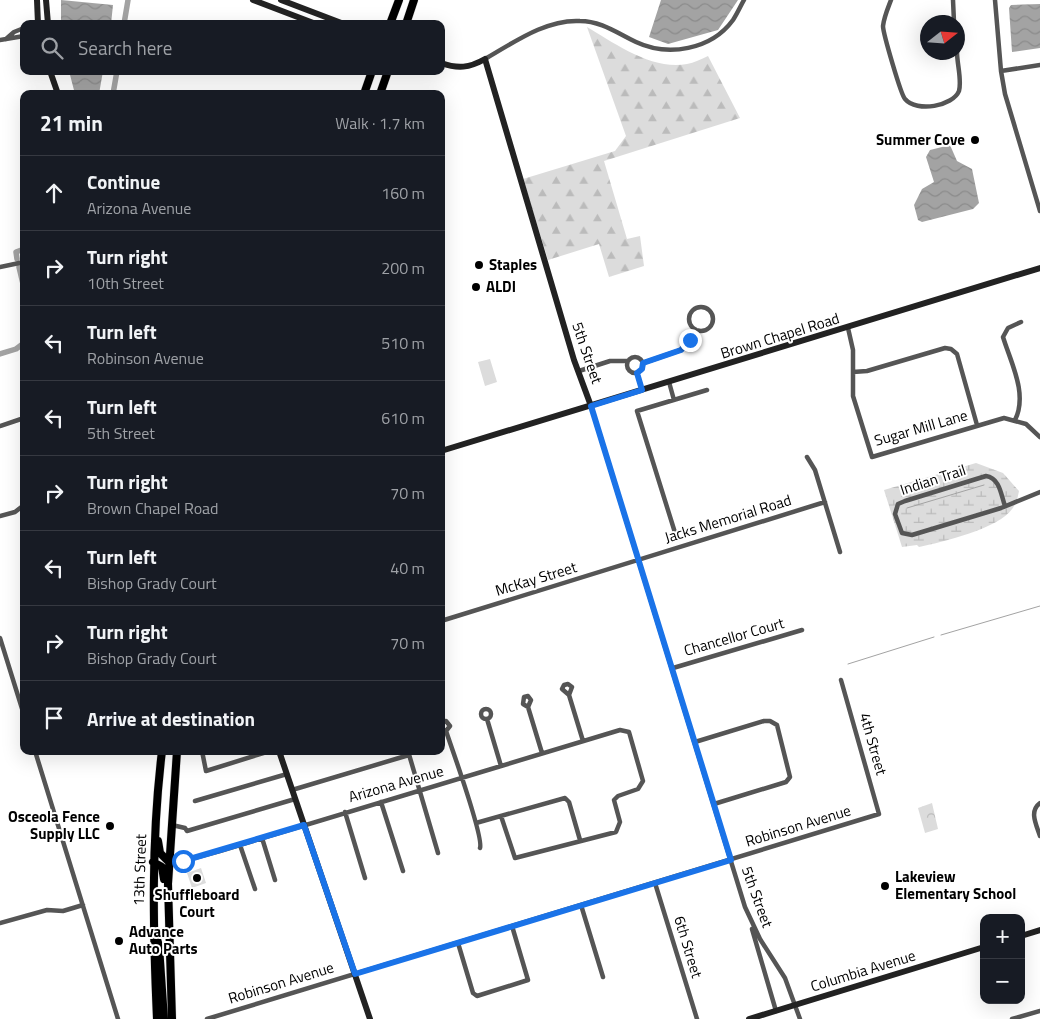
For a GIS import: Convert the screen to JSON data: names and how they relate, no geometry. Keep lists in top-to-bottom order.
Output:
{
  "streets": {
    "highway": ["13th Street"],
    "street": [
      "Brown Chapel Road",
      "5th Street",
      "Sugar Mill Lane",
      "Indian Trail",
      "Jacks Memorial Road",
      "McKay Street",
      "Chancellor Court",
      "4th Street",
      "Arizona Avenue",
      "Robinson Avenue",
      "6th Street",
      "Columbia Avenue"
    ]
  },
  "crossings": [
    ["Brown Chapel Road", "5th Street"],
    ["Brown Chapel Road", "Sugar Mill Lane"],
    ["5th Street", "Jacks Memorial Road"],
    ["5th Street", "McKay Street"],
    ["5th Street", "Chancellor Court"],
    ["5th Street", "Robinson Avenue"],
    ["5th Street", "Columbia Avenue"],
    ["Jacks Memorial Road", "McKay Street"],
    ["4th Street", "Robinson Avenue"],
    ["Arizona Avenue", "13th Street"],
    ["Robinson Avenue", "6th Street"]
  ],
  "places": [
    "Summer Cove",
    "Staples",
    "ALDI",
    "Osceola Fence Supply LLC",
    "Shuffleboard Court",
    "Lakeview Elementary School",
    "Advance Auto Parts"
  ],
  "north": "right",
  "page": {
    "search": "Search here",
    "heading": ["21 min", "Walk · 1.7 km"],
    "list": [
      ["Continue", "Arizona Avenue", "160 m"],
      ["Turn right", "10th Street", "200 m"],
      ["Turn left", "Robinson Avenue", "510 m"],
      ["Turn left", "5th Street", "610 m"],
      ["Turn right", "Brown Chapel Road", "70 m"],
      ["Turn left", "Bishop Grady Court", "40 m"],
      ["Turn right", "Bishop Grady Court", "70 m"],
      "Arrive at destination"
    ],
    "map_buttons": ["+", "−"]
  }
}
